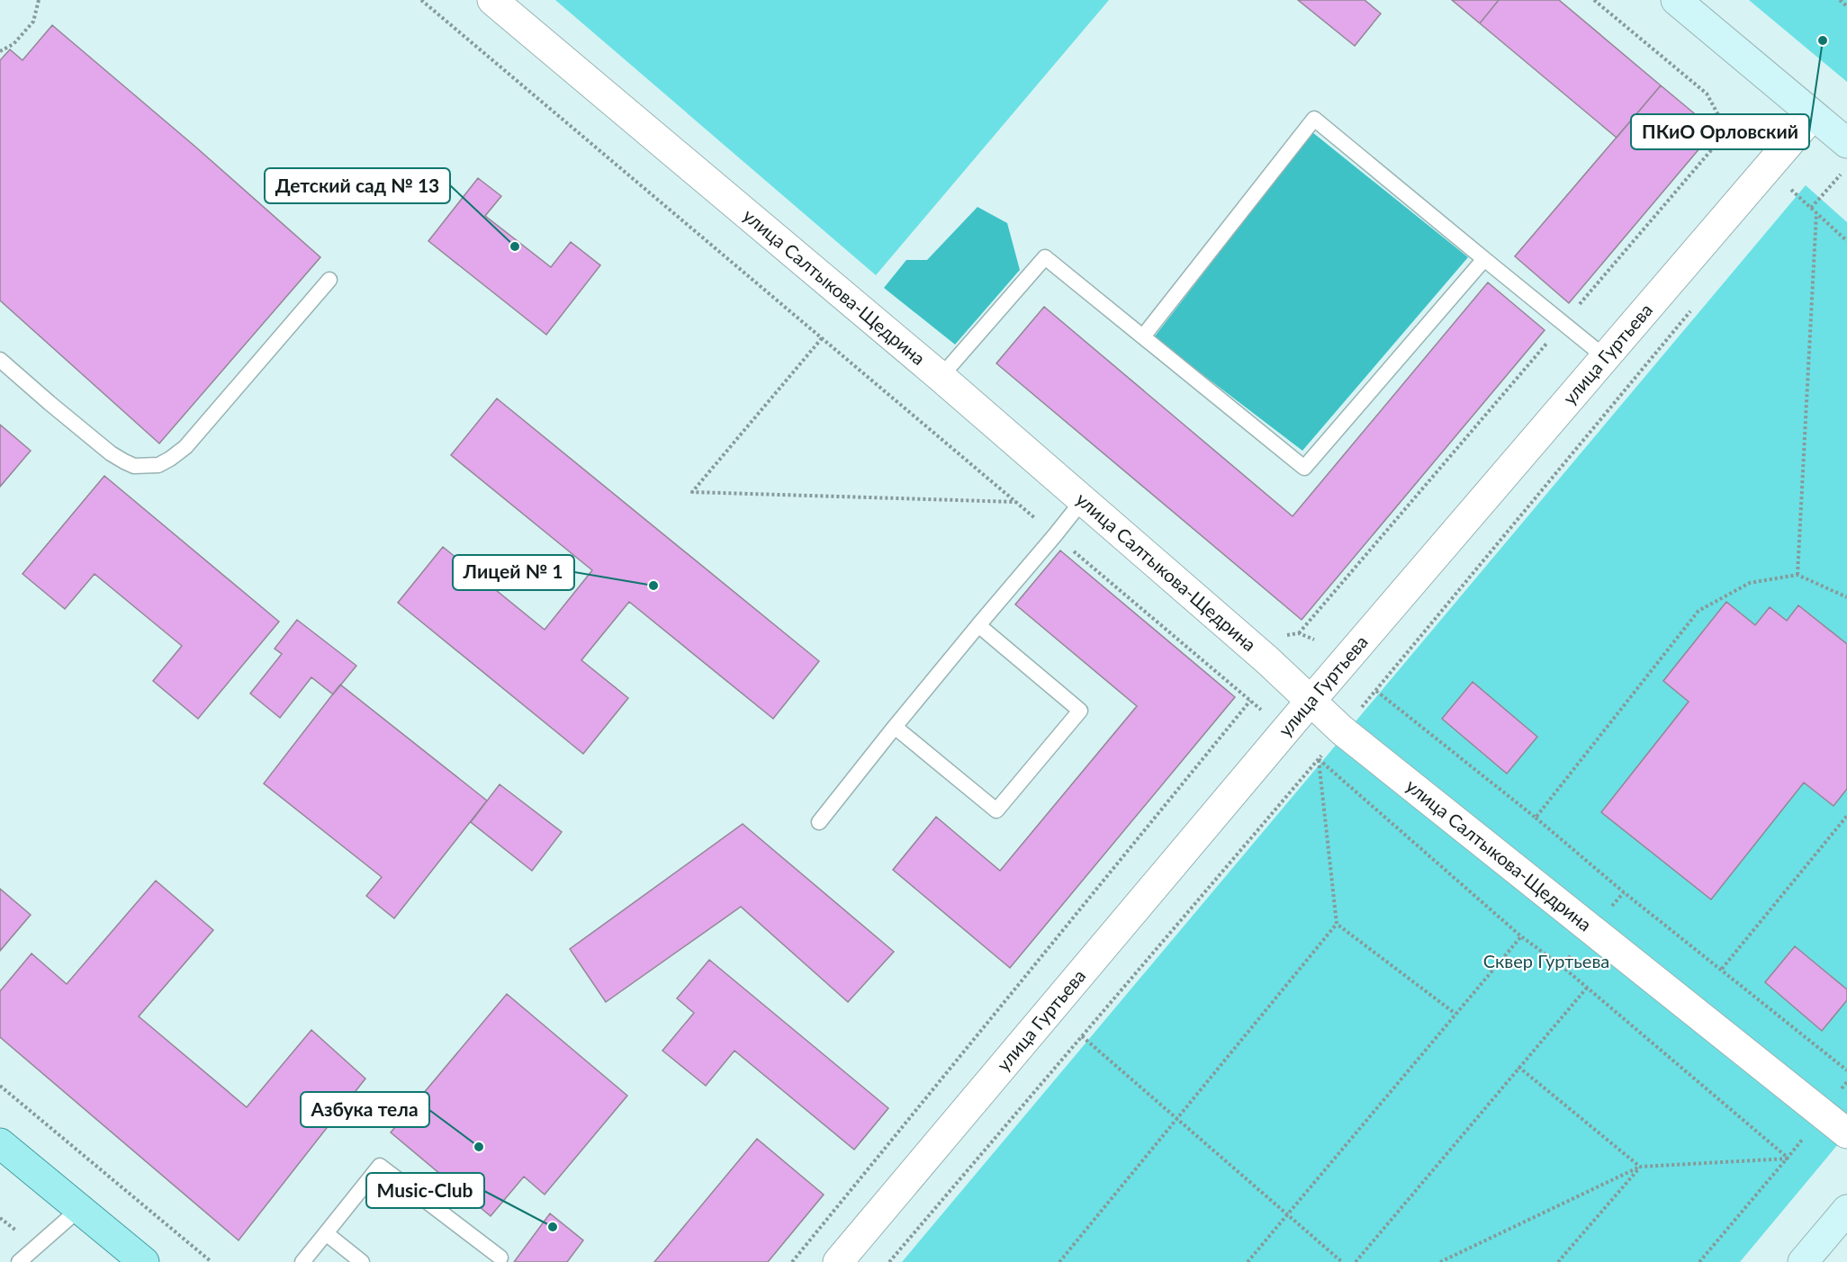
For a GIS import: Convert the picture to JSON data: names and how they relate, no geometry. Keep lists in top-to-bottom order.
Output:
{
  "streets": {
    "street": ["улица Салтыкова-Щедрина", "улица Гуртьева"]
  },
  "crossings": [
    ["улица Салтыкова-Щедрина", "улица Гуртьева"]
  ],
  "parks": ["Сквер Гуртьева"],
  "places": [
    "ПКиО Орловский",
    "Детский сад № 13",
    "Лицей № 1",
    "Азбука тела",
    "Music-Club"
  ]
}
